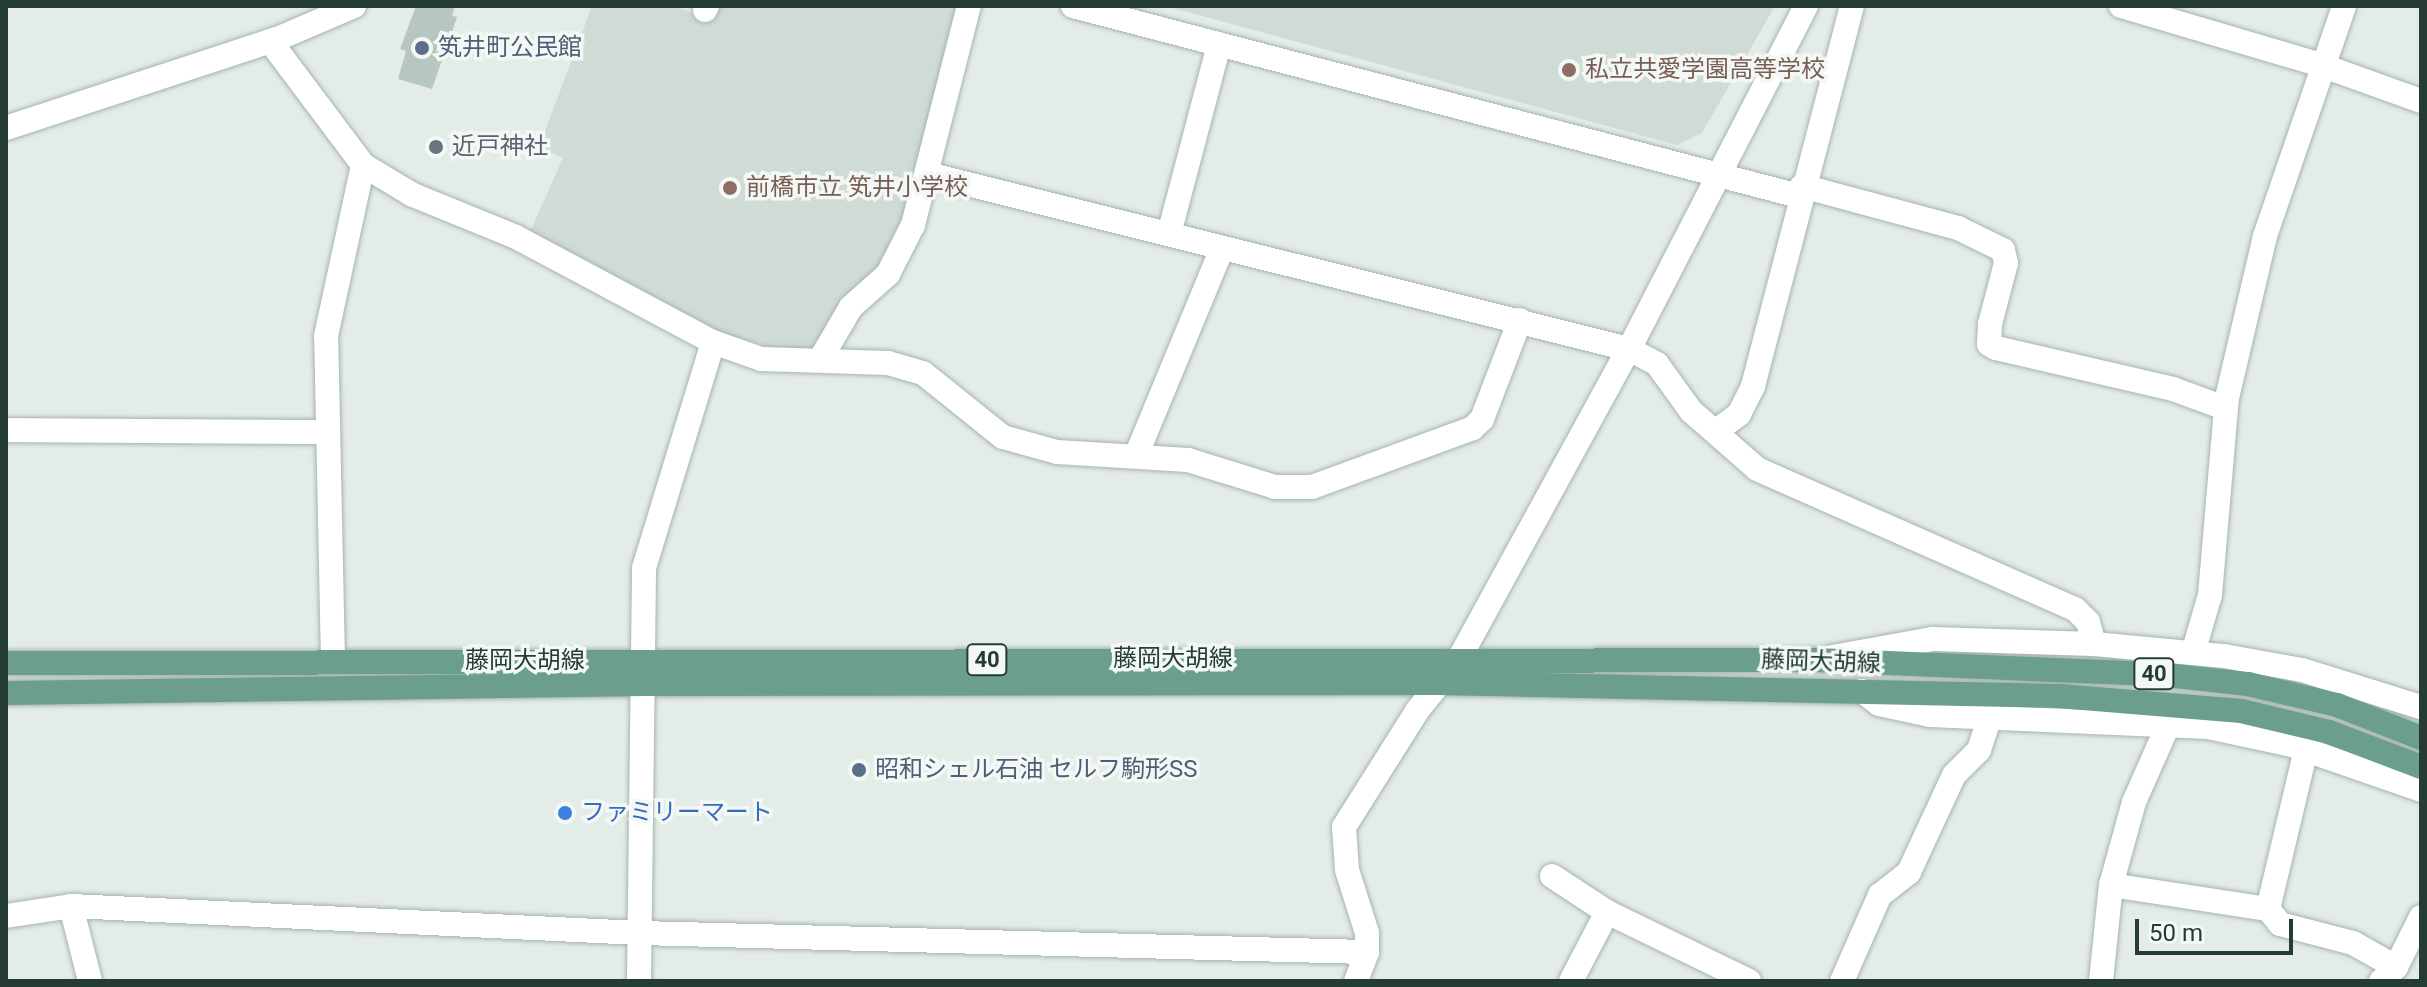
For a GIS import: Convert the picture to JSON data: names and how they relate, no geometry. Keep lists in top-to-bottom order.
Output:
{
  "streets": {
    "main road": ["藤岡大胡線", "40"]
  },
  "places": [
    "笂井町公民館",
    "私立共愛学園高等学校",
    "近戸神社",
    "前橋市立 笂井小学校",
    "昭和シェル石油 セルフ駒形SS",
    "ファミリーマート"
  ],
  "scale_bar": "50 m"
}
